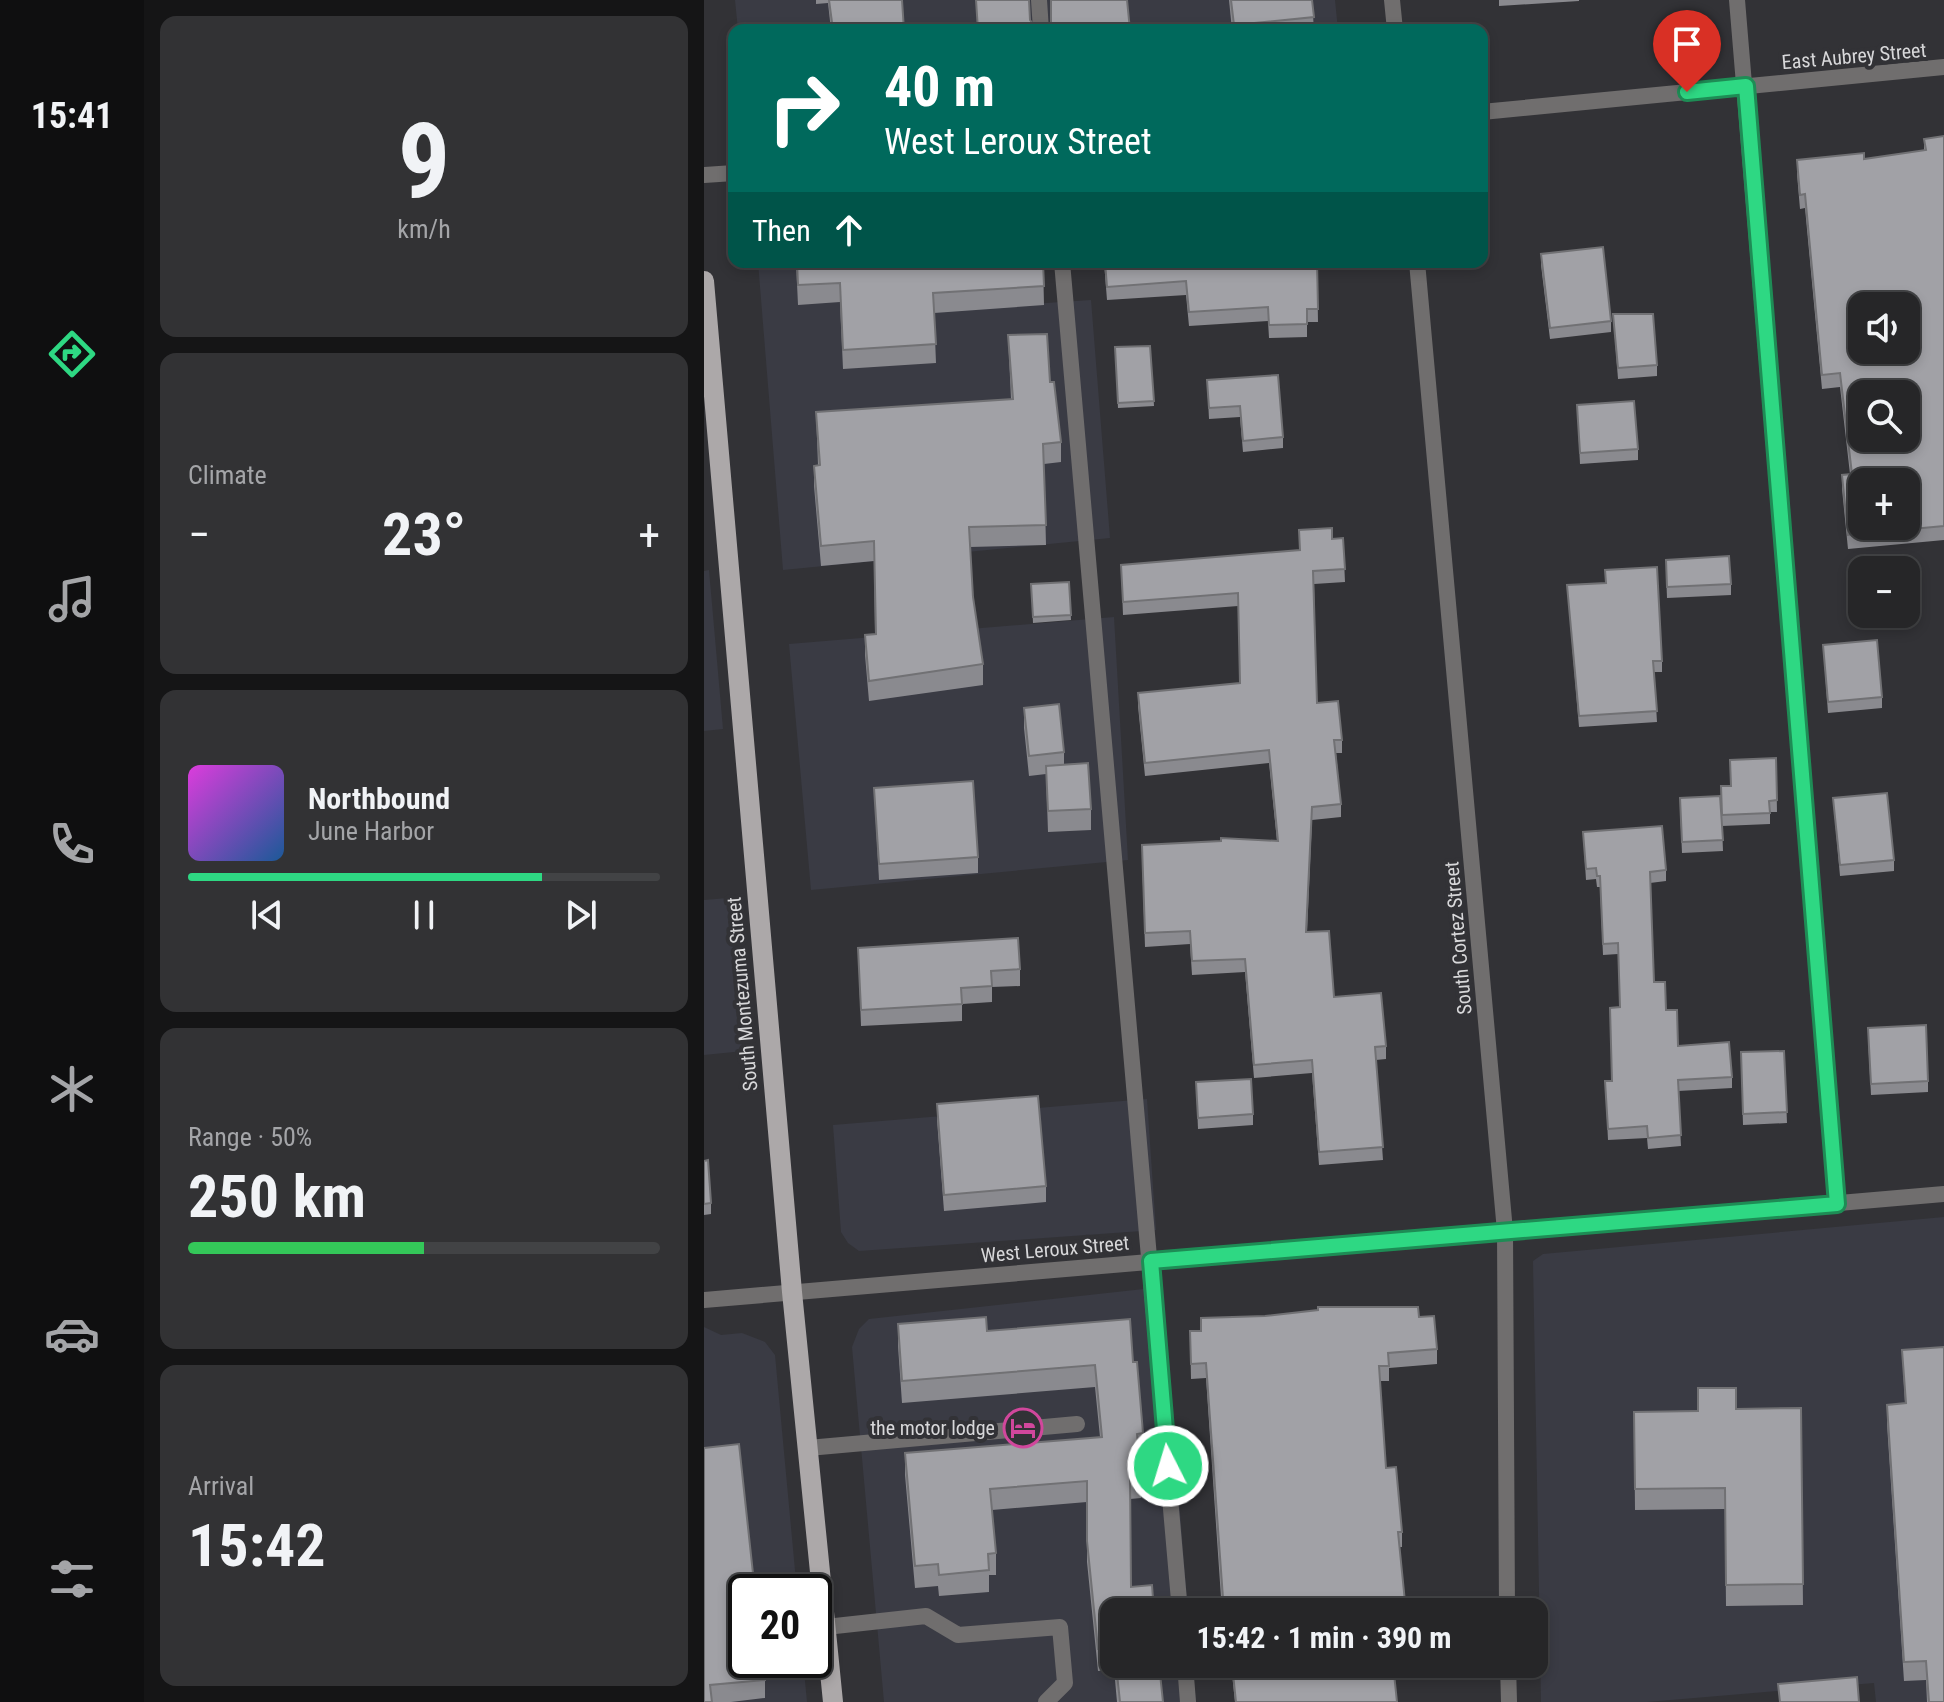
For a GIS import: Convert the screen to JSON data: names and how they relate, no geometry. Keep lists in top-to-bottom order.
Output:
{
  "streets": {
    "main road": ["South Montezuma Street"],
    "street": ["East Aubrey Street", "South Cortez Street", "West Leroux Street"]
  },
  "crossings": [
    ["South Cortez Street", "West Leroux Street"],
    ["South Montezuma Street", "West Leroux Street"]
  ],
  "places": {
    "hotel": ["the motor lodge"]
  },
  "page": {
    "tabs": "15:41",
    "tile": [
      ["9", "km/h"],
      "Climate",
      ["Range · 50%", "250 km"],
      ["Arrival", "15:42"]
    ],
    "turn": ["40 m", "West Leroux Street"],
    "then": "Then",
    "map_buttons": ["+", "−"],
    "heat": ["−", "23°", "+"],
    "song": ["Northbound", "June Harbor"],
    "limit": "20",
    "trip": "15:42 · 1 min · 390 m"
  }
}
